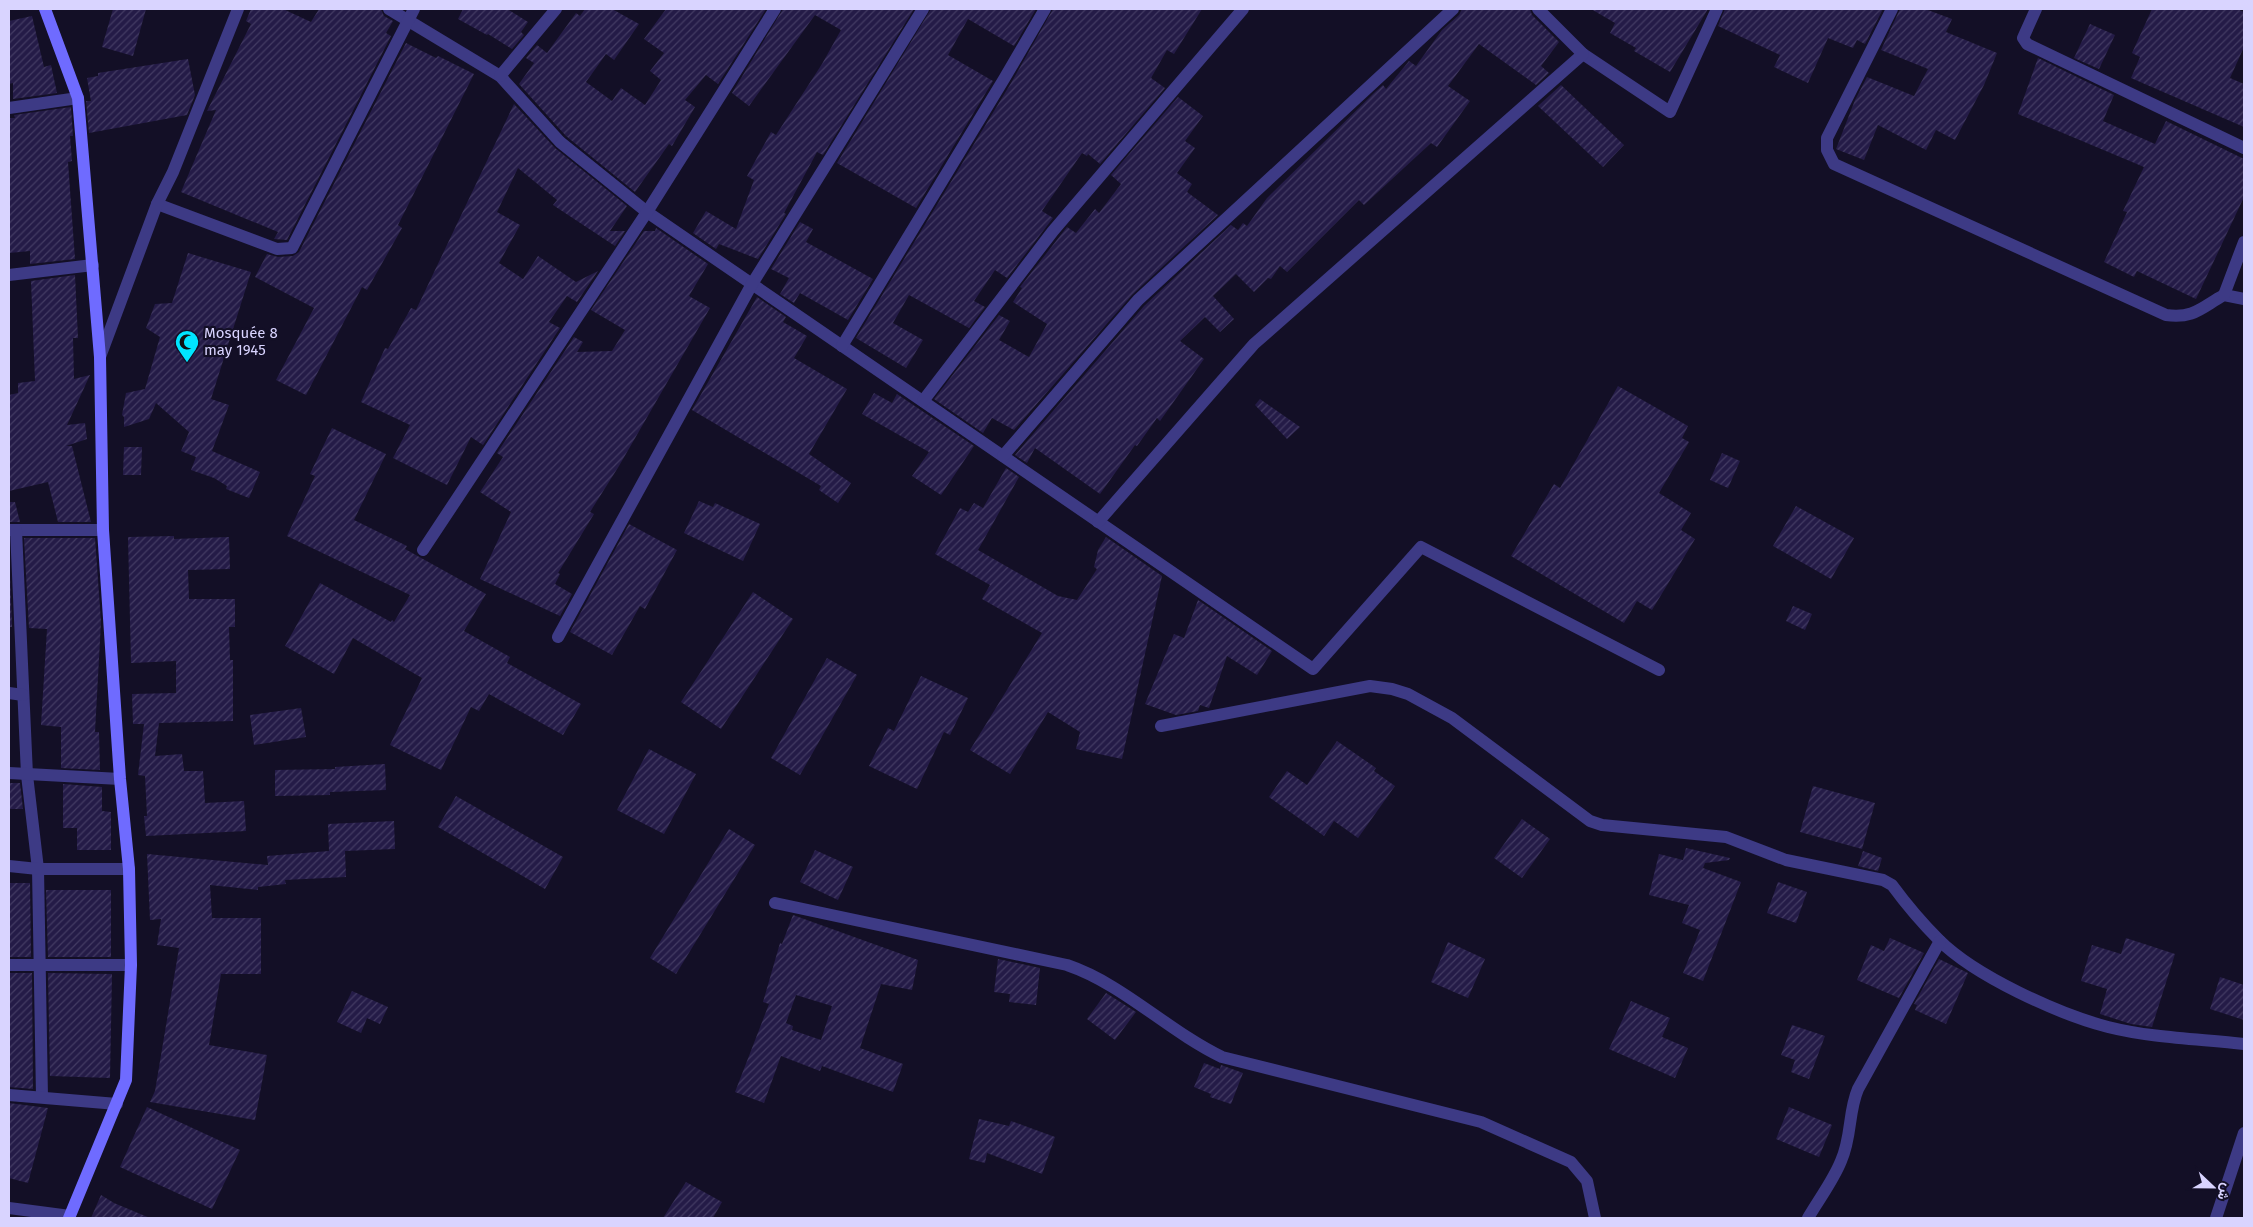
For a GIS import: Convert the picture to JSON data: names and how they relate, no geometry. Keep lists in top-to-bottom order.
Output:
{
  "places": {
    "mosque": ["Mosquée 8 may 1945"]
  },
  "north": "right"
}
